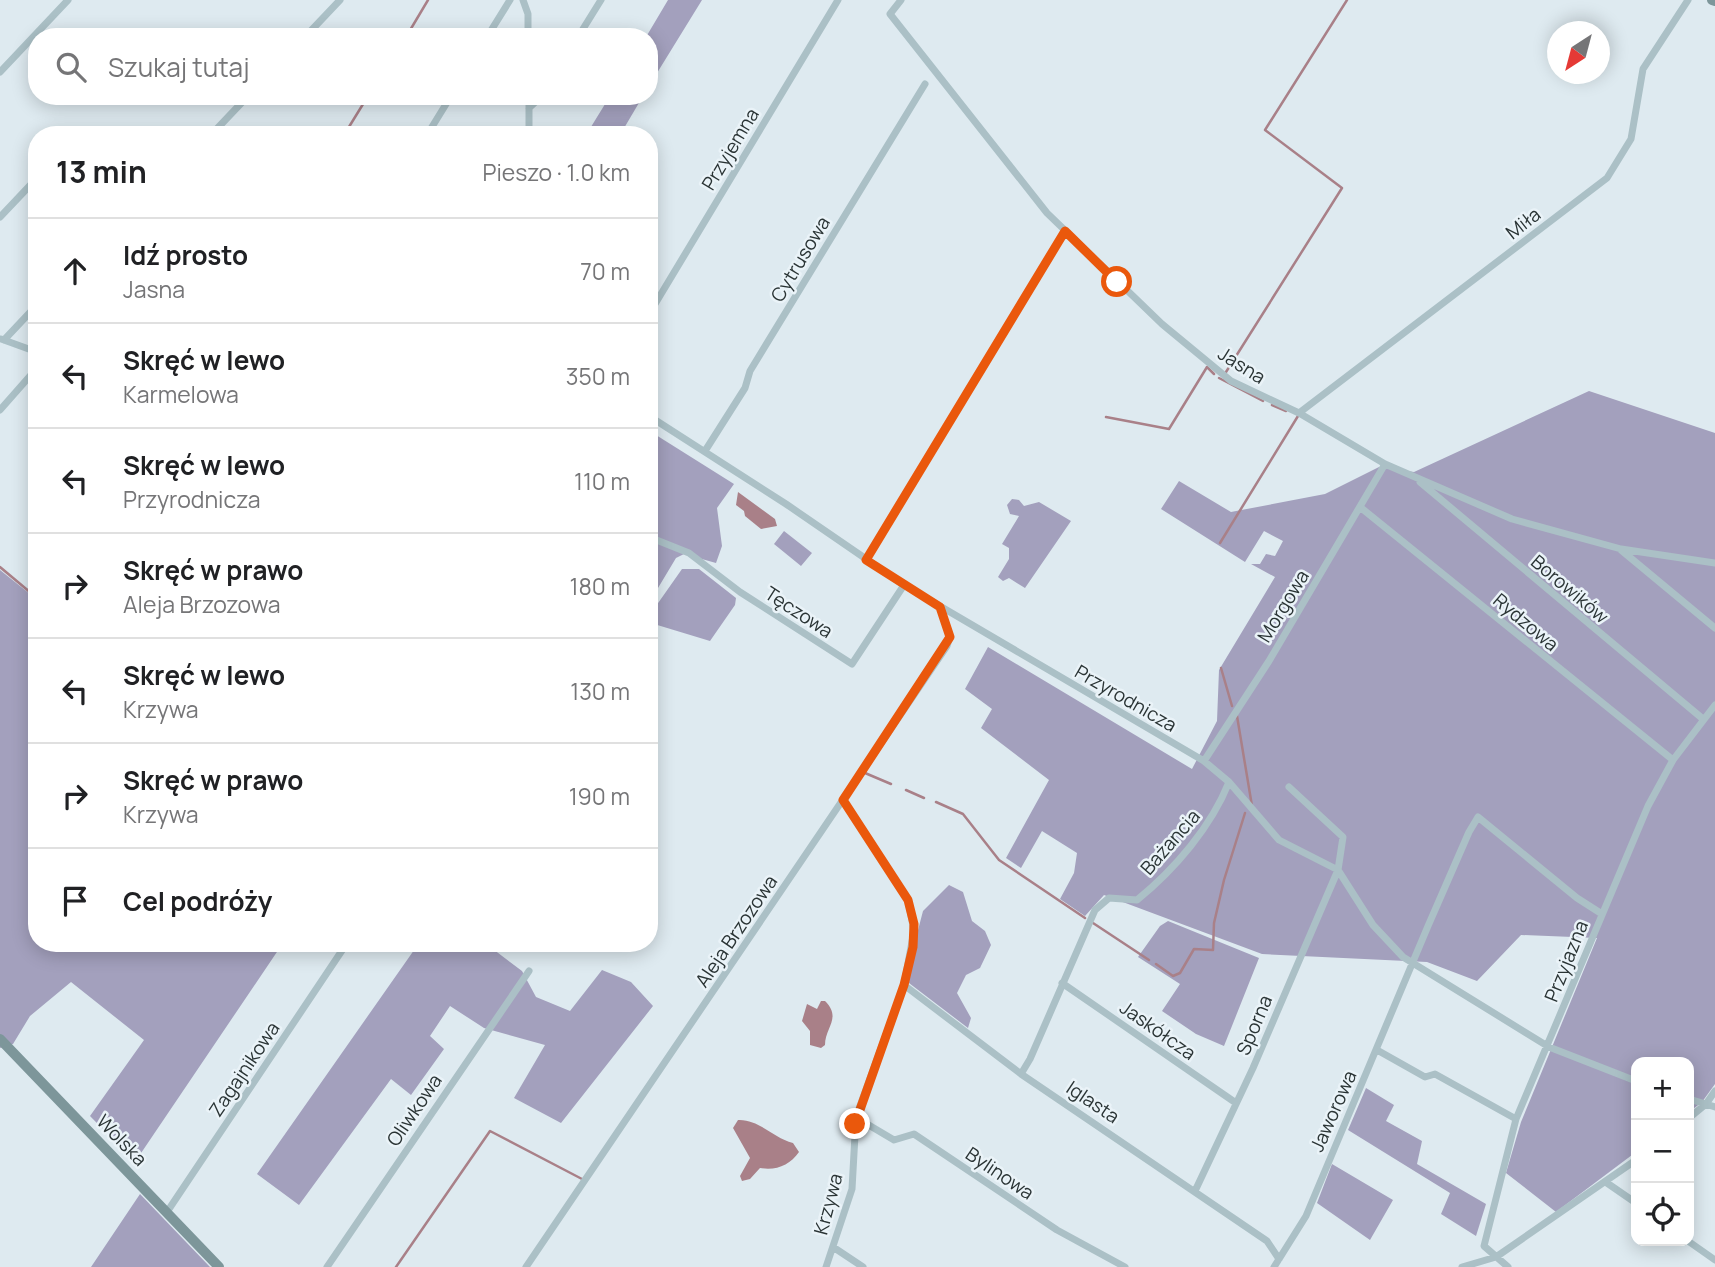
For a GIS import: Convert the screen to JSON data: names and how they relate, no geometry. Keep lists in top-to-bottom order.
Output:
{
  "streets": {
    "street": [
      "Przyjemna",
      "Miła",
      "Cytrusowa",
      "Jasna",
      "Borowików",
      "Morgowa",
      "Tęczowa",
      "Rydzowa",
      "Przyrodnicza",
      "Bażancia",
      "Aleja Brzozowa",
      "Przyjazna",
      "Sporna",
      "Jaskółcza",
      "Zagajnikowa",
      "Iglasta",
      "Oliwkowa",
      "Jaworowa",
      "Wolska",
      "Bylinowa",
      "Krzywa"
    ]
  },
  "crossings": [
    ["Miła", "Jasna"],
    ["Cytrusowa", "Przyrodnicza"],
    ["Jasna", "Borowików"],
    ["Jasna", "Morgowa"],
    ["Borowików", "Przyjazna"],
    ["Morgowa", "Rydzowa"],
    ["Morgowa", "Przyrodnicza"],
    ["Tęczowa", "Przyrodnicza"],
    ["Rydzowa", "Przyjazna"],
    ["Przyrodnicza", "Bażancia"],
    ["Przyrodnicza", "Aleja Brzozowa"],
    ["Przyrodnicza", "Przyjazna"],
    ["Przyrodnicza", "Sporna"],
    ["Przyrodnicza", "Jaworowa"],
    ["Bażancia", "Jaskółcza"],
    ["Aleja Brzozowa", "Krzywa"],
    ["Przyjazna", "Jaworowa"],
    ["Sporna", "Jaskółcza"],
    ["Sporna", "Iglasta"],
    ["Zagajnikowa", "Wolska"],
    ["Iglasta", "Jaworowa"],
    ["Iglasta", "Krzywa"],
    ["Bylinowa", "Krzywa"]
  ],
  "north": "bottom left",
  "page": {
    "search": "Szukaj tutaj",
    "heading": ["13 min", "Pieszo · 1.0 km"],
    "list": [
      ["Idź prosto", "Jasna", "70 m"],
      ["Skręć w lewo", "Karmelowa", "350 m"],
      ["Skręć w lewo", "Przyrodnicza", "110 m"],
      ["Skręć w prawo", "Aleja Brzozowa", "180 m"],
      ["Skręć w lewo", "Krzywa", "130 m"],
      ["Skręć w prawo", "Krzywa", "190 m"],
      "Cel podróży"
    ],
    "map_buttons": ["+", "−"]
  }
}
